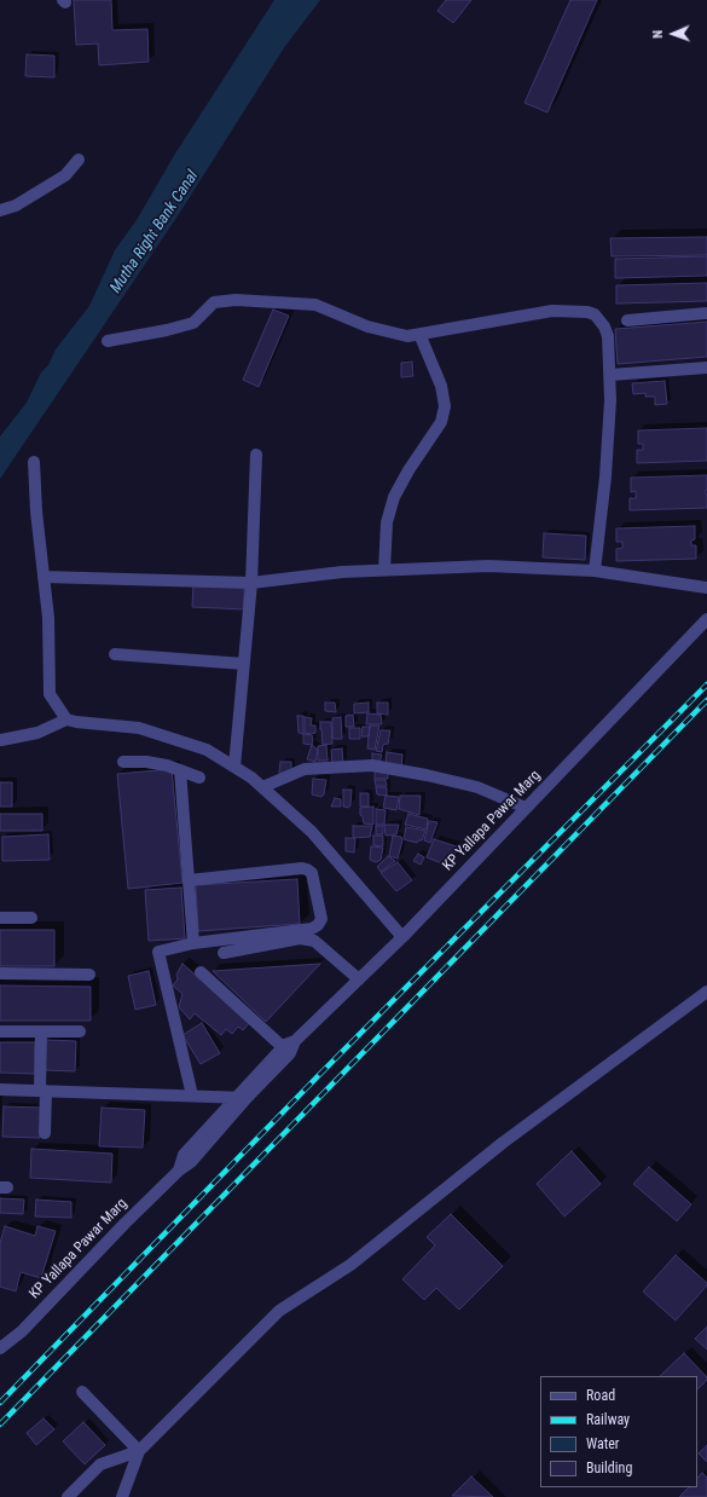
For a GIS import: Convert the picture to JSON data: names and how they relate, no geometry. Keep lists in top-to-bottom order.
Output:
{
  "streets": {
    "street": ["KP Yallapa Pawar Marg"]
  },
  "water": ["Mutha Right Bank Canal"],
  "legend": [
    "Road",
    "Railway",
    "Water",
    "Building"
  ],
  "north": "left"
}
